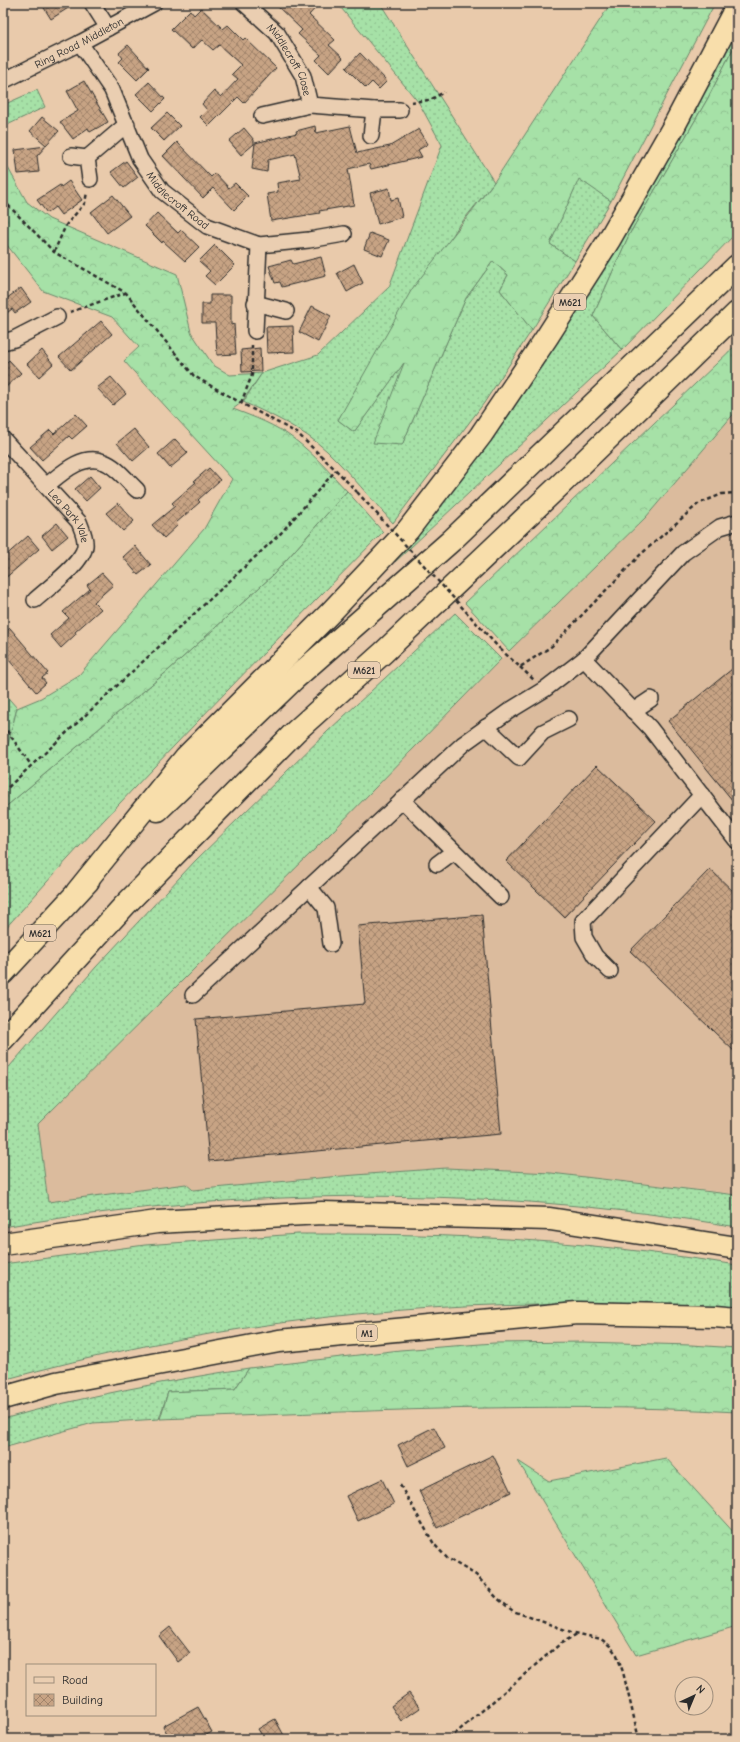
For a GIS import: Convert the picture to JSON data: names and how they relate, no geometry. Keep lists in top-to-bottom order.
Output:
{
  "streets": {
    "highway": ["M621", "M1"],
    "street": [
      "Ring Road Middleton",
      "Middlecroft Close",
      "Middlecroft Road",
      "Lea Park Vale"
    ]
  },
  "crossings": [
    ["Ring Road Middleton", "Middlecroft Road"]
  ],
  "legend": ["Road", "Building"],
  "north": "top right"
}
